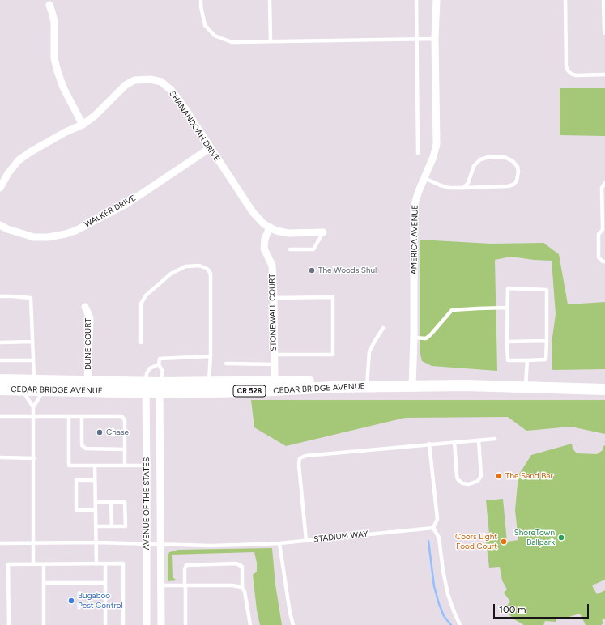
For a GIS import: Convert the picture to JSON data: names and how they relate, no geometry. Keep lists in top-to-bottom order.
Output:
{
  "streets": {
    "main road": ["CEDAR BRIDGE AVENUE", "CR 528"],
    "street": [
      "SHANANDOAH DRIVE",
      "WALKER DRIVE",
      "AMERICA AVENUE",
      "STONEWALL COURT",
      "DUNE COURT",
      "AVENUE OF THE STATES"
    ],
    "lane": ["STADIUM WAY"]
  },
  "crossings": [
    ["SHANANDOAH DRIVE", "WALKER DRIVE"],
    ["SHANANDOAH DRIVE", "STONEWALL COURT"],
    ["AMERICA AVENUE", "CEDAR BRIDGE AVENUE"],
    ["CEDAR BRIDGE AVENUE", "AVENUE OF THE STATES"],
    ["AVENUE OF THE STATES", "STADIUM WAY"]
  ],
  "places": [
    "The Woods Shul",
    "Chase",
    "The Sand Bar",
    "ShoreTown Ballpark",
    "Coors Light Food Court",
    "Bugaboo Pest Control"
  ],
  "scale_bar": "100 m"
}
